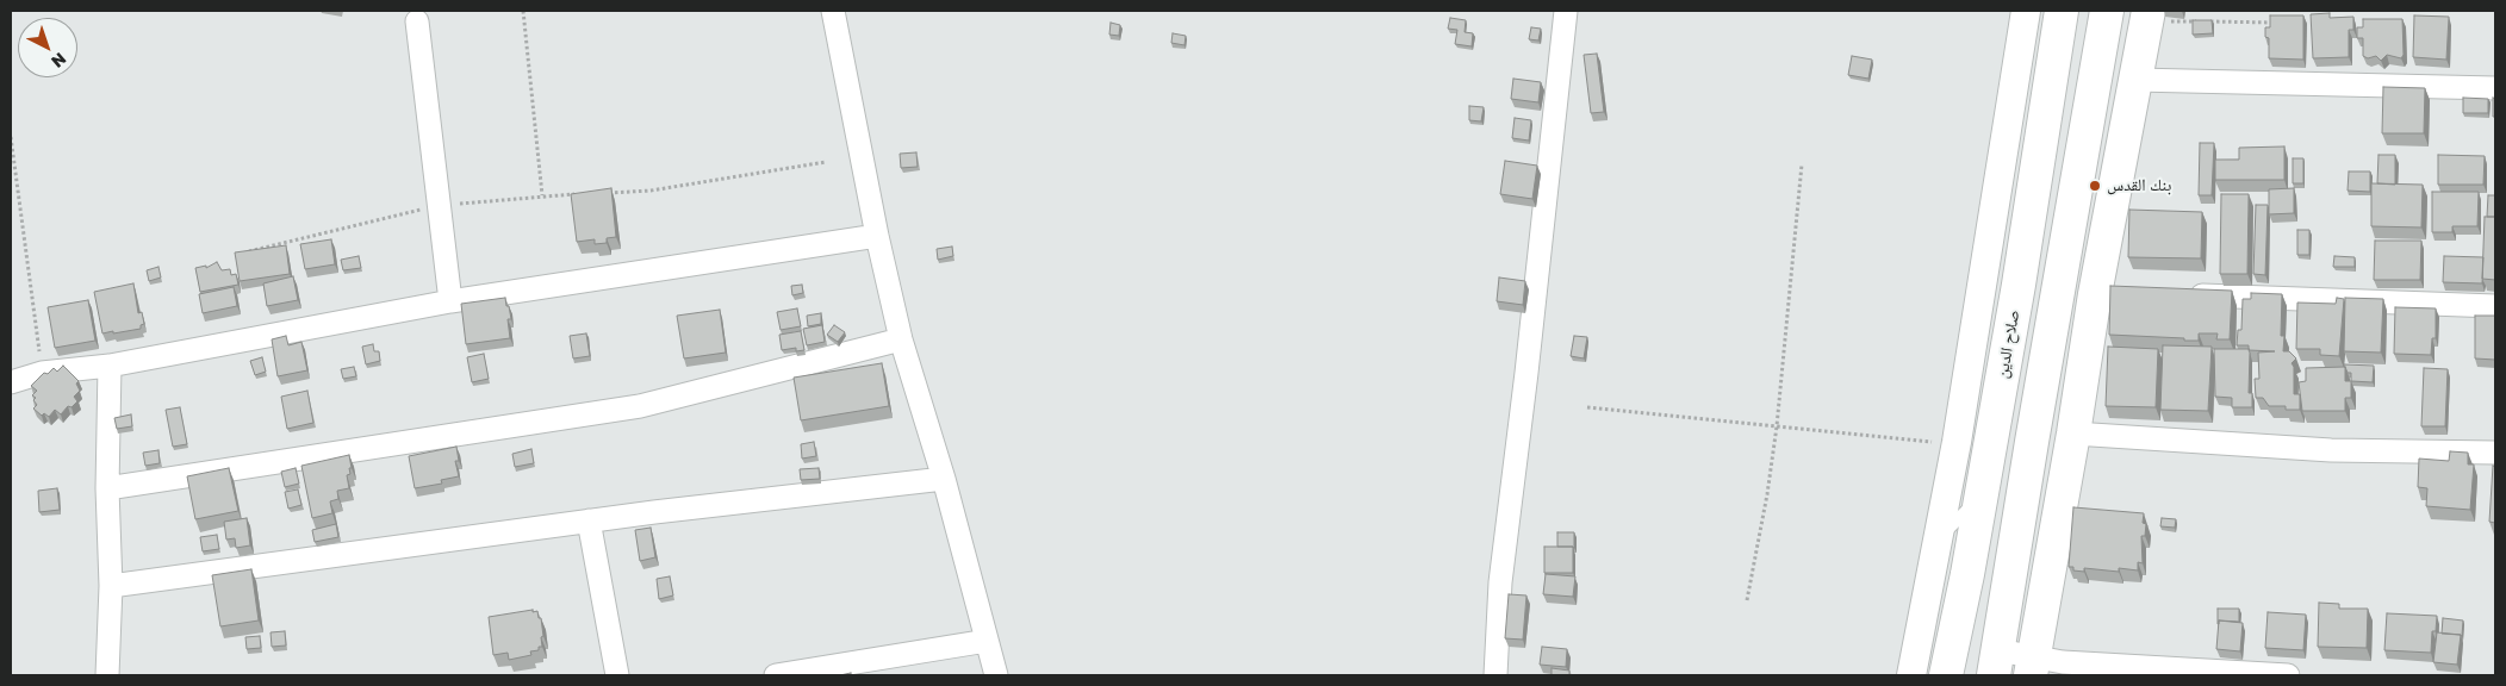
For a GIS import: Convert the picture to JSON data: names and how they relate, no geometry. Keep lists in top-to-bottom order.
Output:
{
  "streets": {
    "main road": ["صلاح الدين"]
  },
  "places": ["بنك القدس"],
  "north": "bottom right"
}
